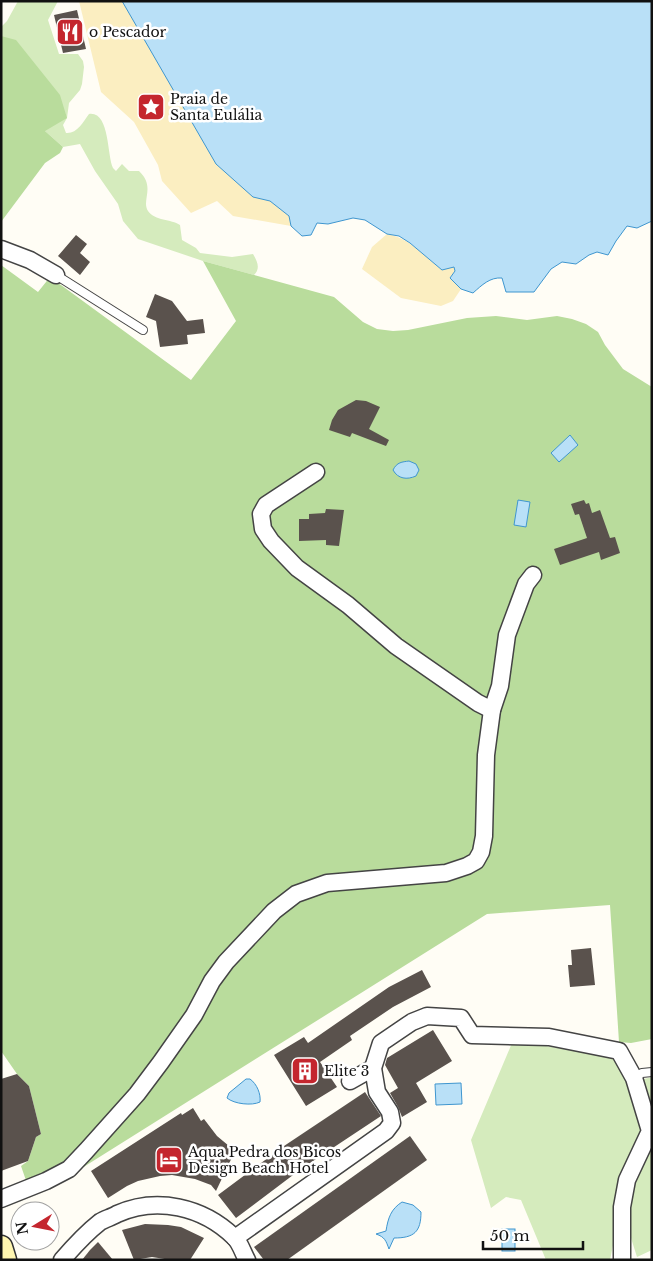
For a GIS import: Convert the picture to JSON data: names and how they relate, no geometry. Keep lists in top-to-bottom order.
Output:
{
  "places": {
    "restaurant": ["o Pescador"],
    "place": ["Praia de Santa Eulália"],
    "building": ["Elite 3"],
    "hotel": ["Aqua Pedra dos Bicos Design Beach Hotel"]
  },
  "scale_bar": "50 m",
  "north": "left"
}
